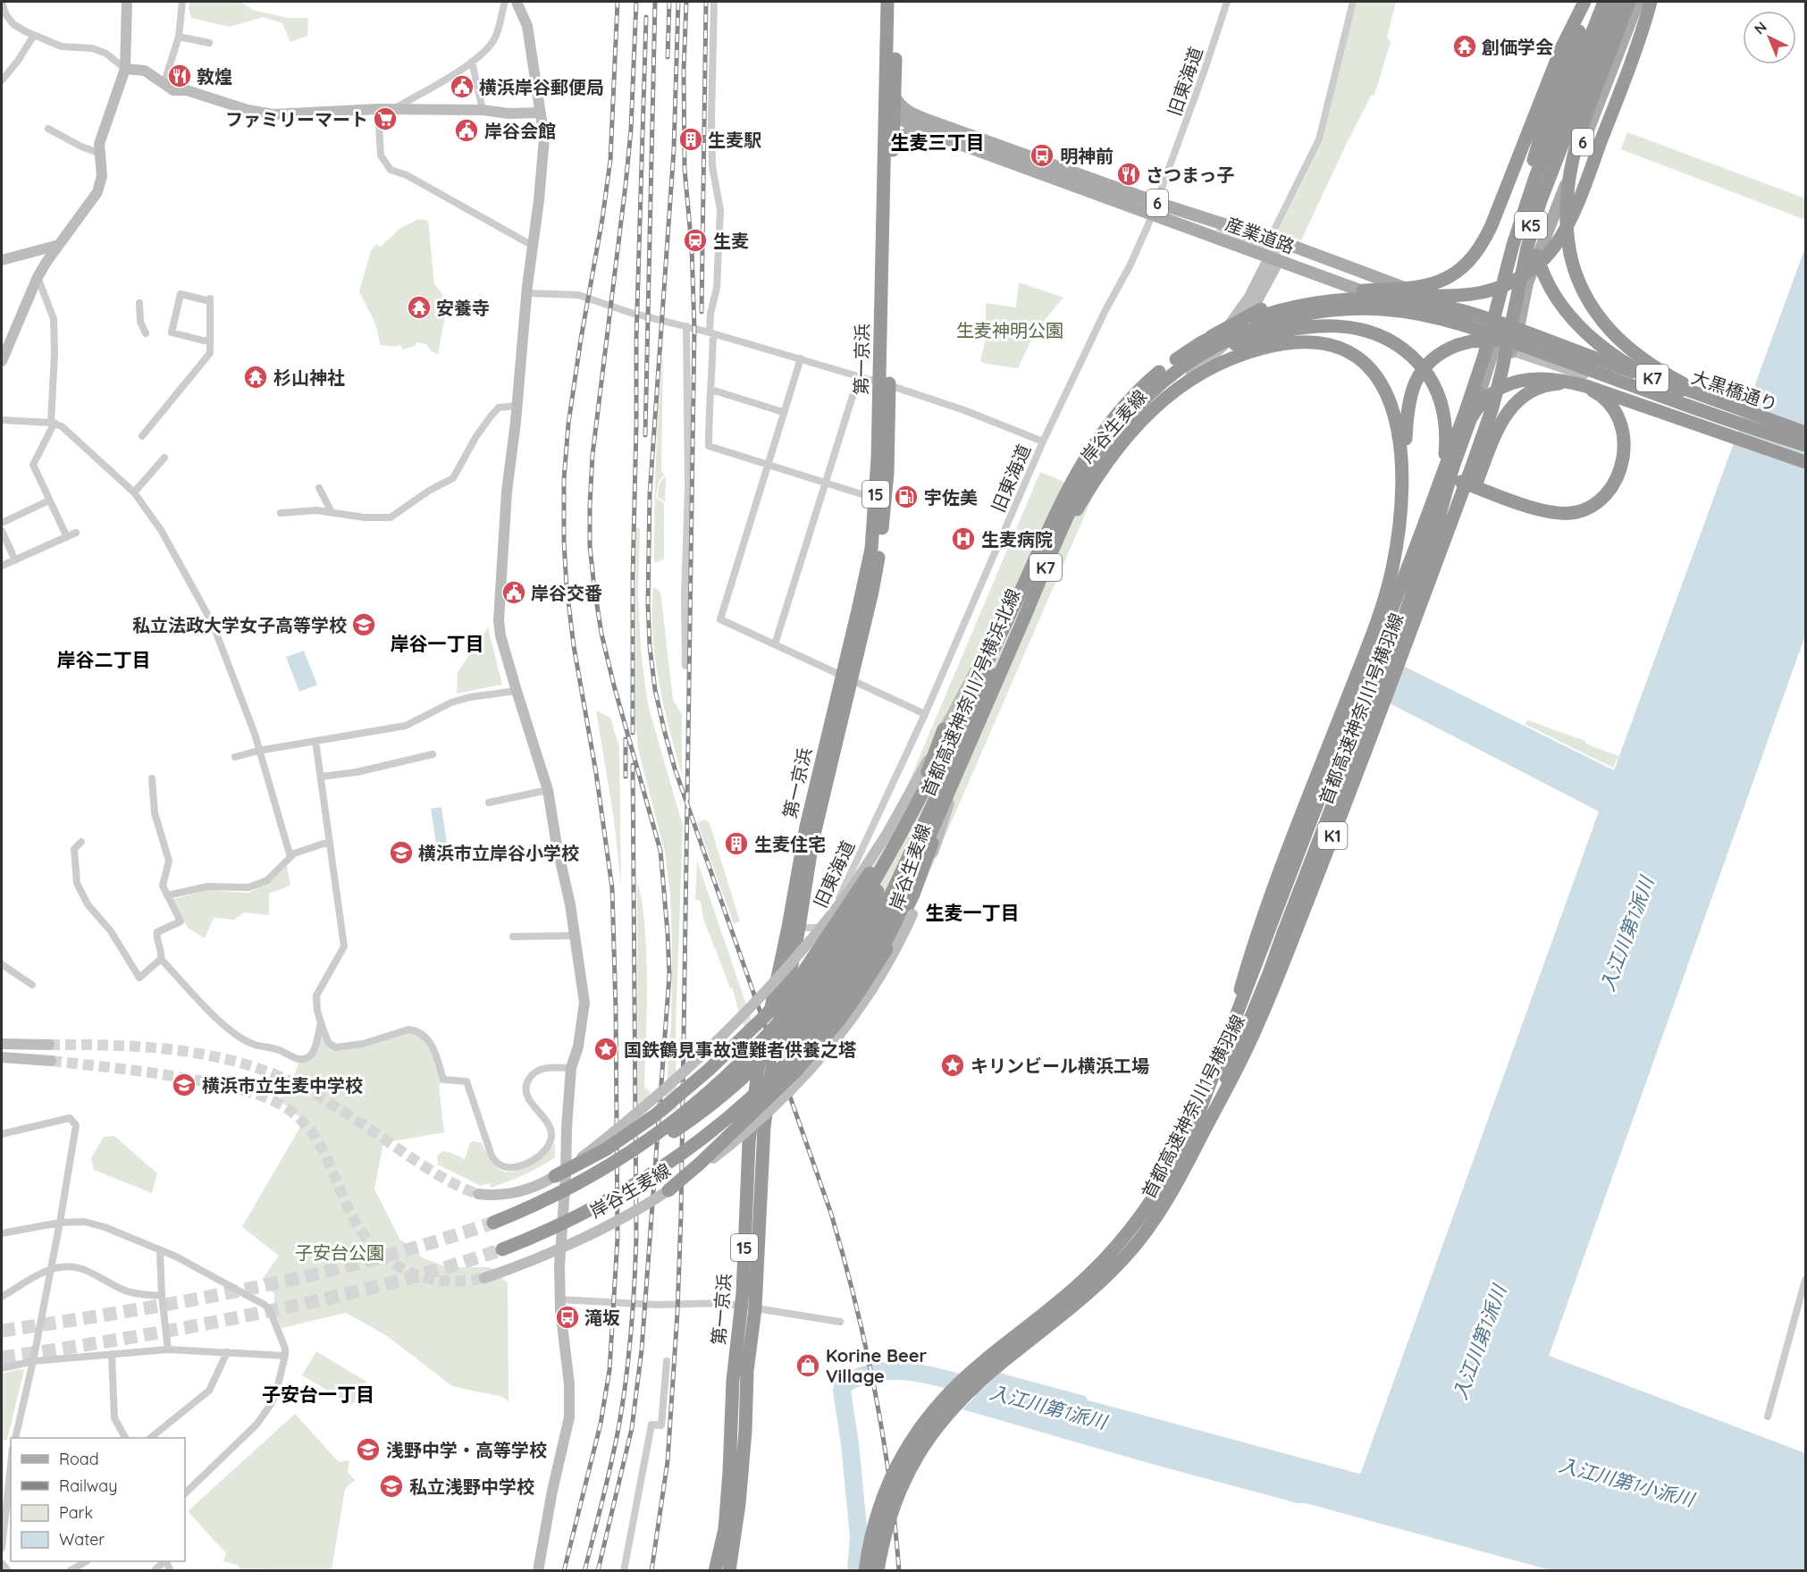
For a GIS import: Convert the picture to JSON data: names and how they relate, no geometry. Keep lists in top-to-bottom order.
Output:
{
  "streets": {
    "highway": [
      "K5",
      "第一京浜",
      "K7",
      "15",
      "首都高速神奈川7号横浜北線",
      "首都高速神奈川1号横羽線",
      "K1"
    ],
    "main road": ["6", "産業道路"],
    "street": ["旧東海道", "大黒橋通り", "岸谷生麦線"]
  },
  "crossings": [
    ["旧東海道", "産業道路"],
    ["旧東海道", "第一京浜"],
    ["6", "産業道路"],
    ["6", "大黒橋通り"],
    ["K5", "大黒橋通り"],
    ["K5", "首都高速神奈川7号横浜北線"],
    ["産業道路", "第一京浜"],
    ["産業道路", "大黒橋通り"],
    ["産業道路", "岸谷生麦線"],
    ["大黒橋通り", "首都高速神奈川7号横浜北線"]
  ],
  "districts": [
    "生麦三丁目",
    "岸谷一丁目",
    "岸谷二丁目",
    "生麦一丁目",
    "子安台一丁目"
  ],
  "water": ["入江川第1派川", "入江川第1小派川"],
  "parks": ["生麦神明公園", "子安台公園"],
  "places": {
    "temple": ["創価学会", "安養寺", "杉山神社"],
    "restaurant": ["敦煌", "さつまっ子"],
    "public building": ["横浜岸谷郵便局", "岸谷会館", "岸谷交番"],
    "supermarket": ["ファミリーマート"],
    "building": ["生麦駅", "生麦住宅"],
    "bus stop": ["明神前", "滝坂"],
    "station": ["生麦"],
    "fuel station": ["宇佐美"],
    "hospital": ["生麦病院"],
    "school or university": [
      "私立法政大学女子高等学校",
      "横浜市立岸谷小学校",
      "横浜市立生麦中学校",
      "浅野中学・高等学校",
      "私立浅野中学校"
    ],
    "place": ["国鉄鶴見事故遭難者供養之塔", "キリンビール横浜工場"],
    "shop": ["Korine Beer Village"]
  },
  "legend": [
    "Road",
    "Railway",
    "Park",
    "Water"
  ],
  "north": "top left"
}
